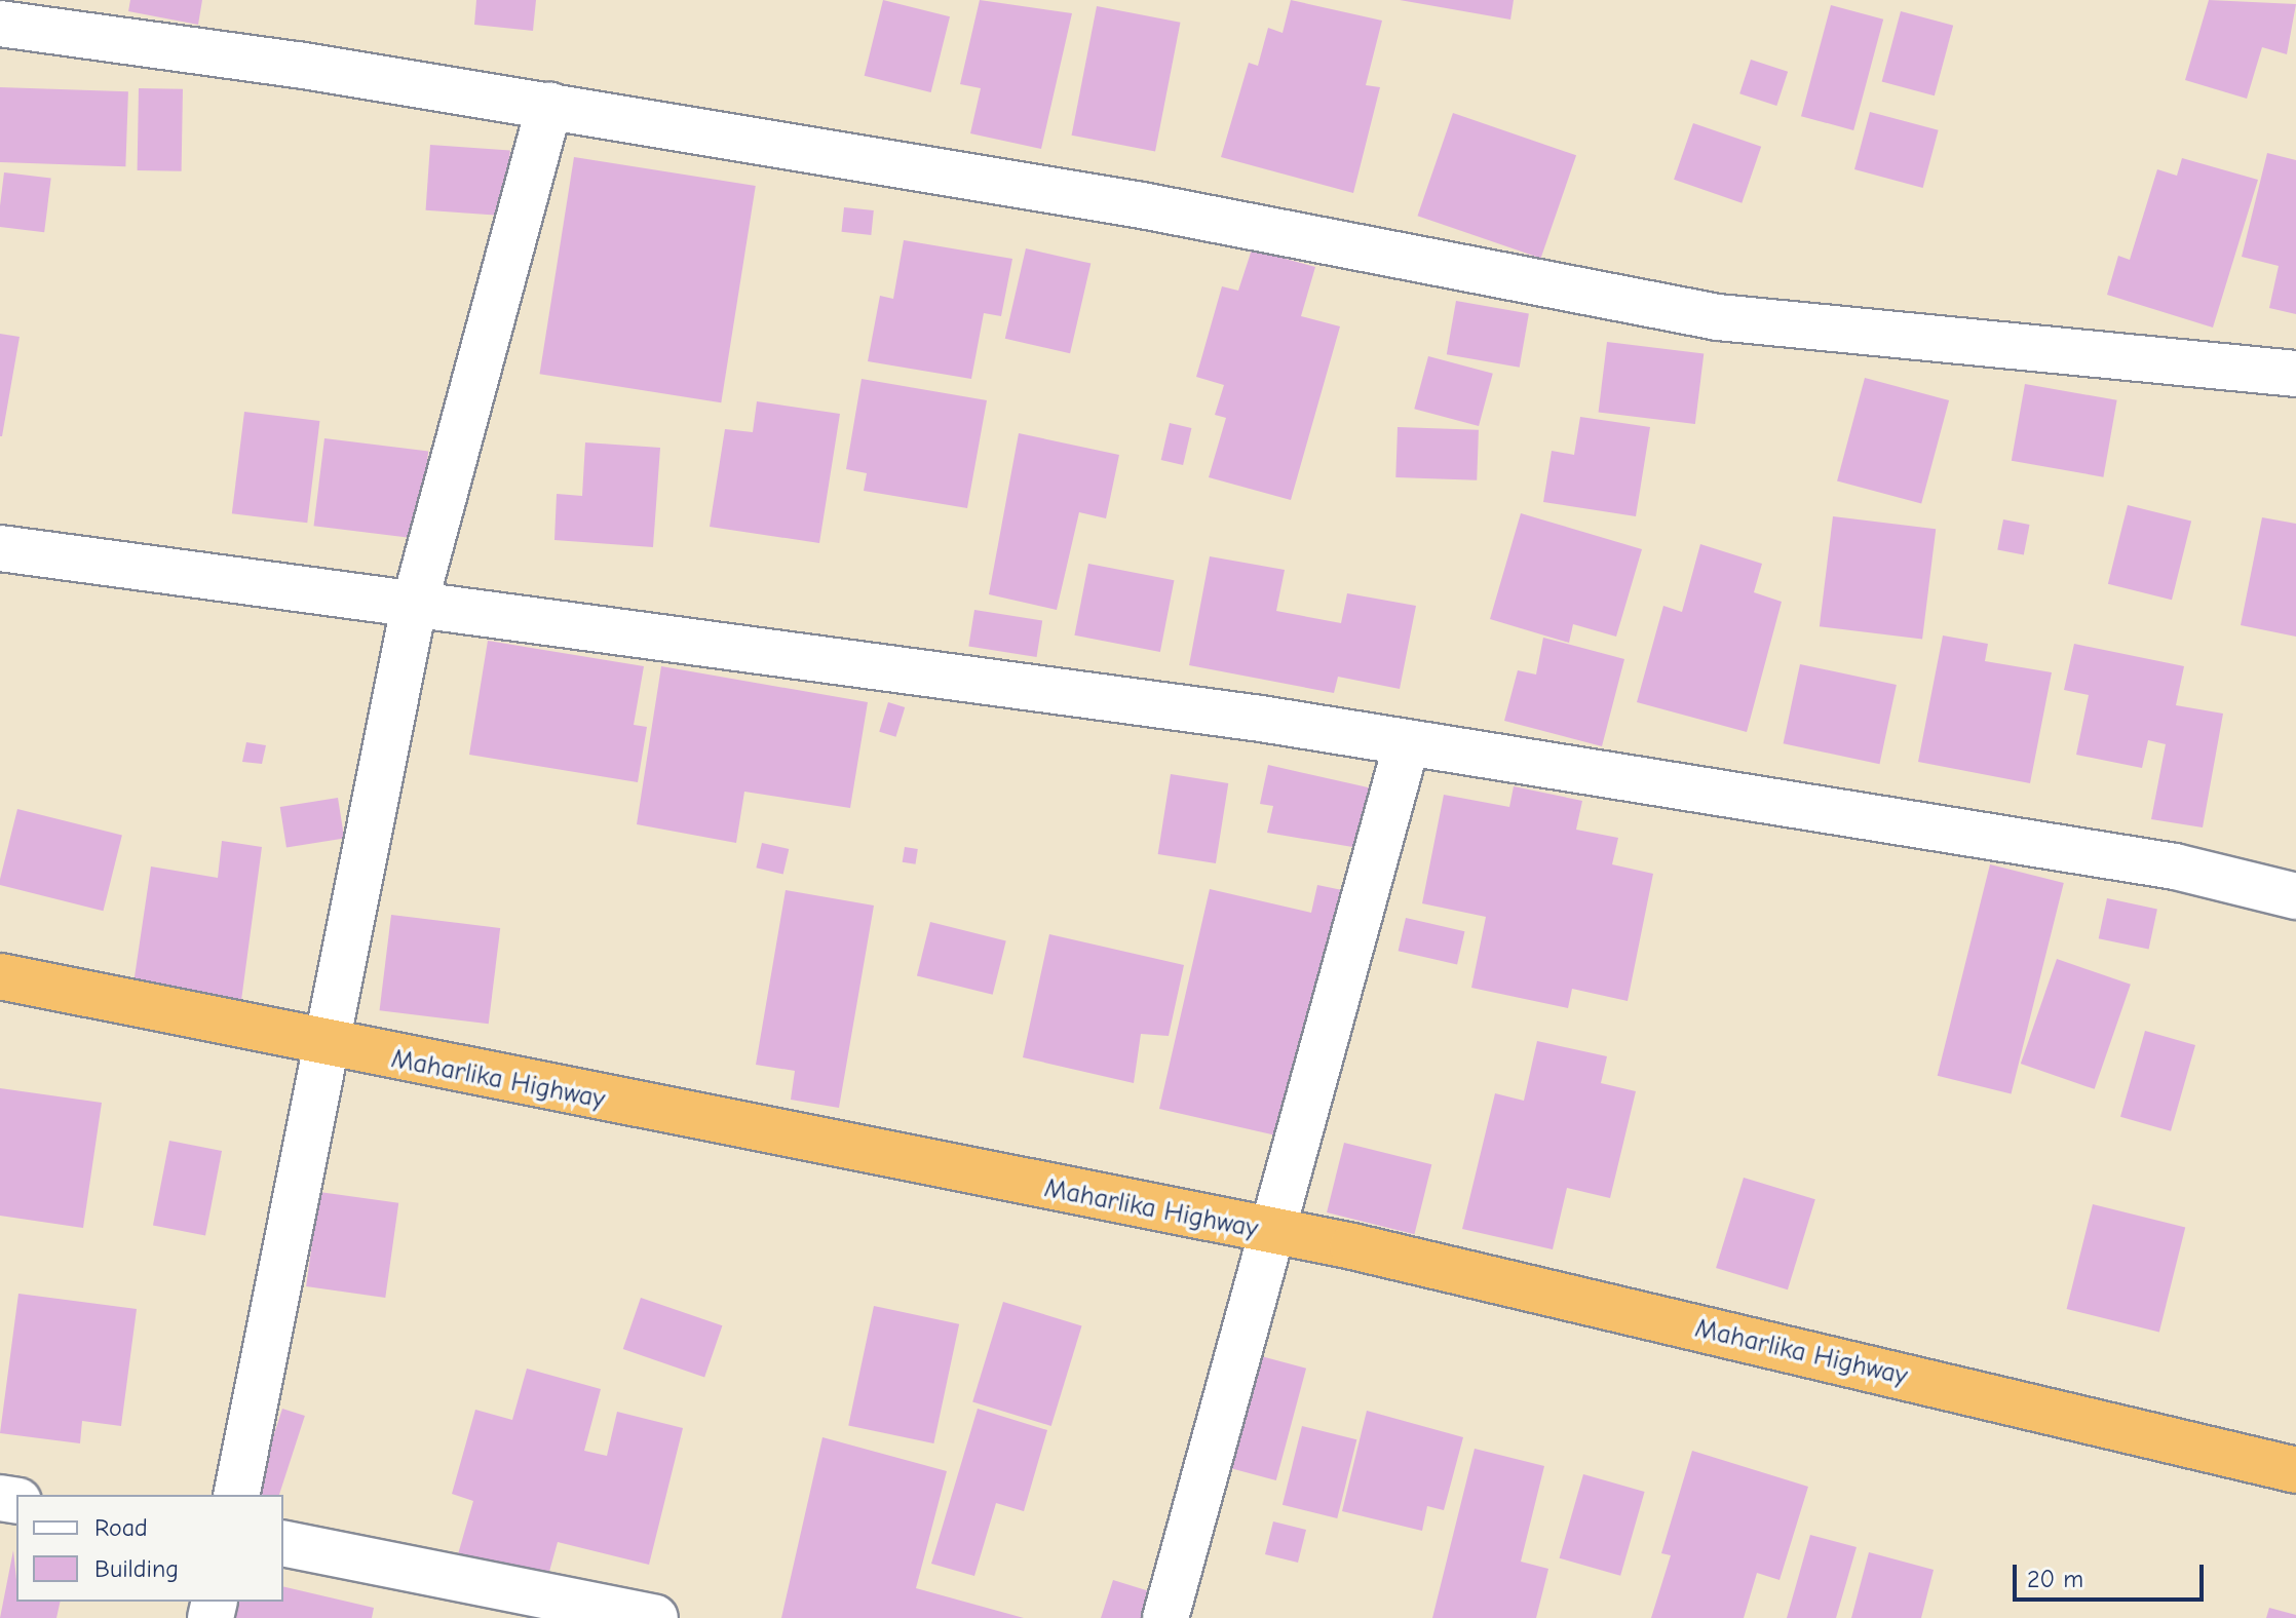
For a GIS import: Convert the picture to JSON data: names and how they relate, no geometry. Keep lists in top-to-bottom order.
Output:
{
  "streets": {
    "highway": ["Maharlika Highway"]
  },
  "legend": ["Road", "Building"],
  "scale_bar": "20 m"
}
